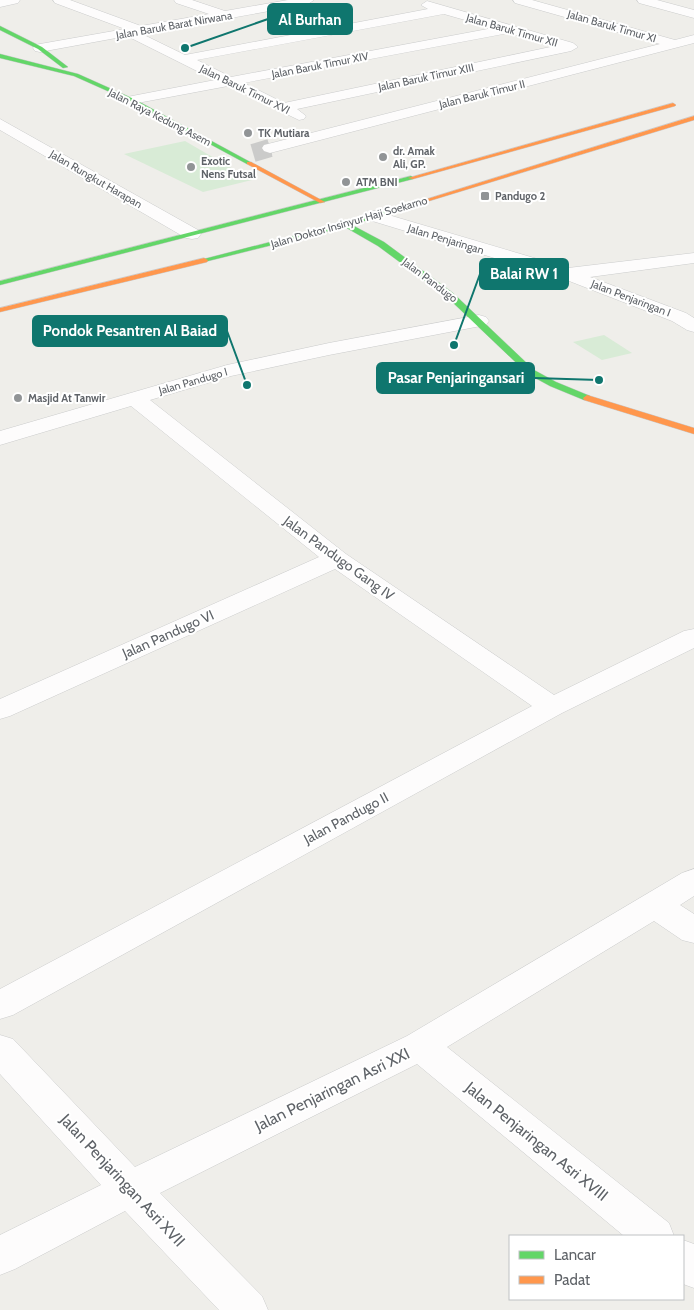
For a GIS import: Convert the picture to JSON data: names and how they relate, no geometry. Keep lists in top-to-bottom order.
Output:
{
  "streets": {
    "main road": ["Jalan Raya Kedung Asem", "Jalan Doktor Insinyur Haji Soekarno", "Jalan Pandugo"],
    "street": [
      "Jalan Baruk Barat Nirwana",
      "Jalan Baruk Timur XI",
      "Jalan Baruk Timur XII",
      "Jalan Baruk Timur XIV",
      "Jalan Baruk Timur XIII",
      "Jalan Baruk Timur XVI",
      "Jalan Baruk Timur II",
      "Jalan Rungkut Harapan",
      "Jalan Penjaringan",
      "Jalan Penjaringan I",
      "Jalan Pandugo I",
      "Jalan Pandugo Gang IV",
      "Jalan Pandugo VI",
      "Jalan Pandugo II",
      "Jalan Penjaringan Asri XXI",
      "Jalan Penjaringan Asri XVIII",
      "Jalan Penjaringan Asri XVII"
    ]
  },
  "crossings": [
    ["Jalan Baruk Barat Nirwana", "Jalan Baruk Timur XVI"],
    ["Jalan Baruk Barat Nirwana", "Jalan Raya Kedung Asem"],
    ["Jalan Baruk Timur XI", "Jalan Baruk Timur II"],
    ["Jalan Baruk Timur XII", "Jalan Baruk Timur XIV"],
    ["Jalan Baruk Timur XII", "Jalan Baruk Timur XIII"],
    ["Jalan Baruk Timur XII", "Jalan Baruk Timur II"],
    ["Jalan Baruk Timur XIV", "Jalan Baruk Timur XVI"],
    ["Jalan Baruk Timur XIV", "Jalan Raya Kedung Asem"],
    ["Jalan Baruk Timur XIII", "Jalan Baruk Timur XVI"],
    ["Jalan Baruk Timur XVI", "Jalan Baruk Timur II"],
    ["Jalan Raya Kedung Asem", "Jalan Doktor Insinyur Haji Soekarno"],
    ["Jalan Rungkut Harapan", "Jalan Doktor Insinyur Haji Soekarno"],
    ["Jalan Doktor Insinyur Haji Soekarno", "Jalan Penjaringan"],
    ["Jalan Doktor Insinyur Haji Soekarno", "Jalan Pandugo"],
    ["Jalan Penjaringan", "Jalan Penjaringan I"],
    ["Jalan Pandugo", "Jalan Pandugo I"],
    ["Jalan Pandugo I", "Jalan Pandugo Gang IV"],
    ["Jalan Pandugo Gang IV", "Jalan Pandugo VI"],
    ["Jalan Pandugo Gang IV", "Jalan Pandugo II"],
    ["Jalan Penjaringan Asri XXI", "Jalan Penjaringan Asri XVIII"],
    ["Jalan Penjaringan Asri XXI", "Jalan Penjaringan Asri XVII"]
  ],
  "places": {
    "other": [
      "Al Burhan",
      "TK Mutiara",
      "dr. Amak Ali, GP.",
      "Exotic Nens Futsal",
      "ATM BNI",
      "Balai RW 1",
      "Pasar Penjaringansari",
      "Pondok Pesantren Al Baiad",
      "Masjid At Tanwir"
    ],
    "transit": ["Pandugo 2"]
  },
  "legend": ["Lancar", "Padat"]
}
